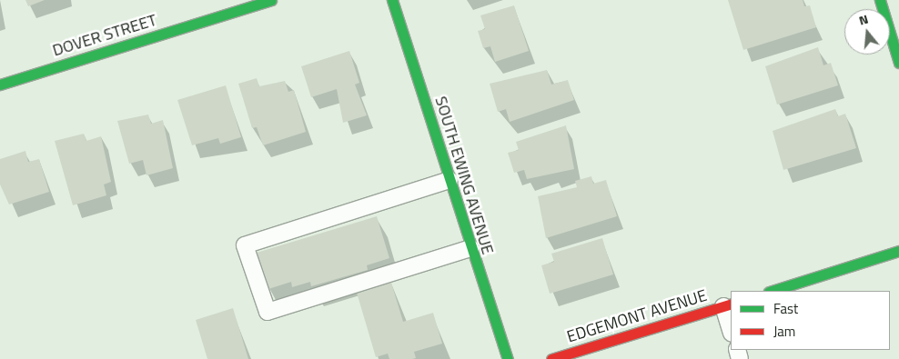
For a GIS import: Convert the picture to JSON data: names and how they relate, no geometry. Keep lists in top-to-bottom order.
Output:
{
  "streets": {
    "street": ["DOVER STREET", "SOUTH EWING AVENUE", "EDGEMONT AVENUE"]
  },
  "legend": ["Fast", "Jam"],
  "north": "top"
}
